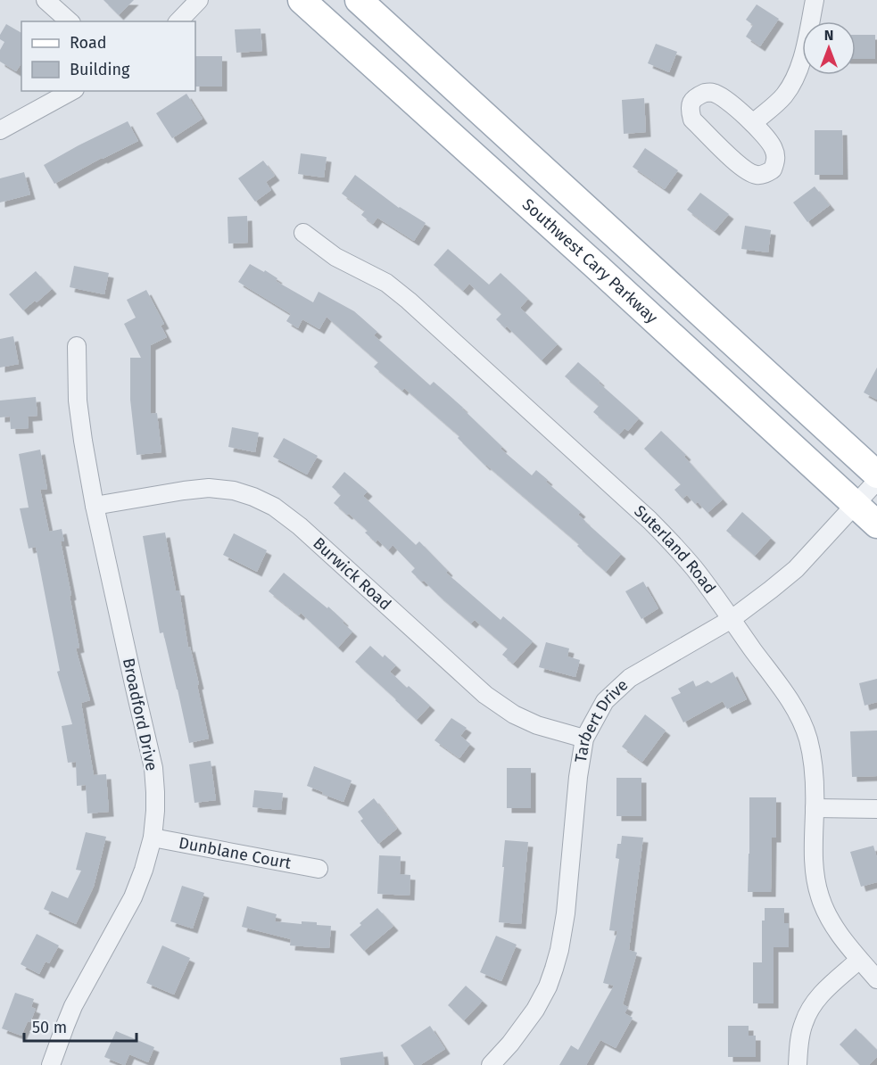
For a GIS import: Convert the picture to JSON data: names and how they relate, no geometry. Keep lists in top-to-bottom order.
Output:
{
  "streets": {
    "main road": ["Southwest Cary Parkway"],
    "street": [
      "Suterland Road",
      "Burwick Road",
      "Broadford Drive",
      "Tarbert Drive",
      "Dunblane Court"
    ]
  },
  "crossings": [
    ["Southwest Cary Parkway", "Tarbert Drive"],
    ["Suterland Road", "Tarbert Drive"],
    ["Burwick Road", "Broadford Drive"],
    ["Burwick Road", "Tarbert Drive"],
    ["Broadford Drive", "Dunblane Court"]
  ],
  "legend": ["Road", "Building"],
  "scale_bar": "50 m",
  "north": "top"
}
